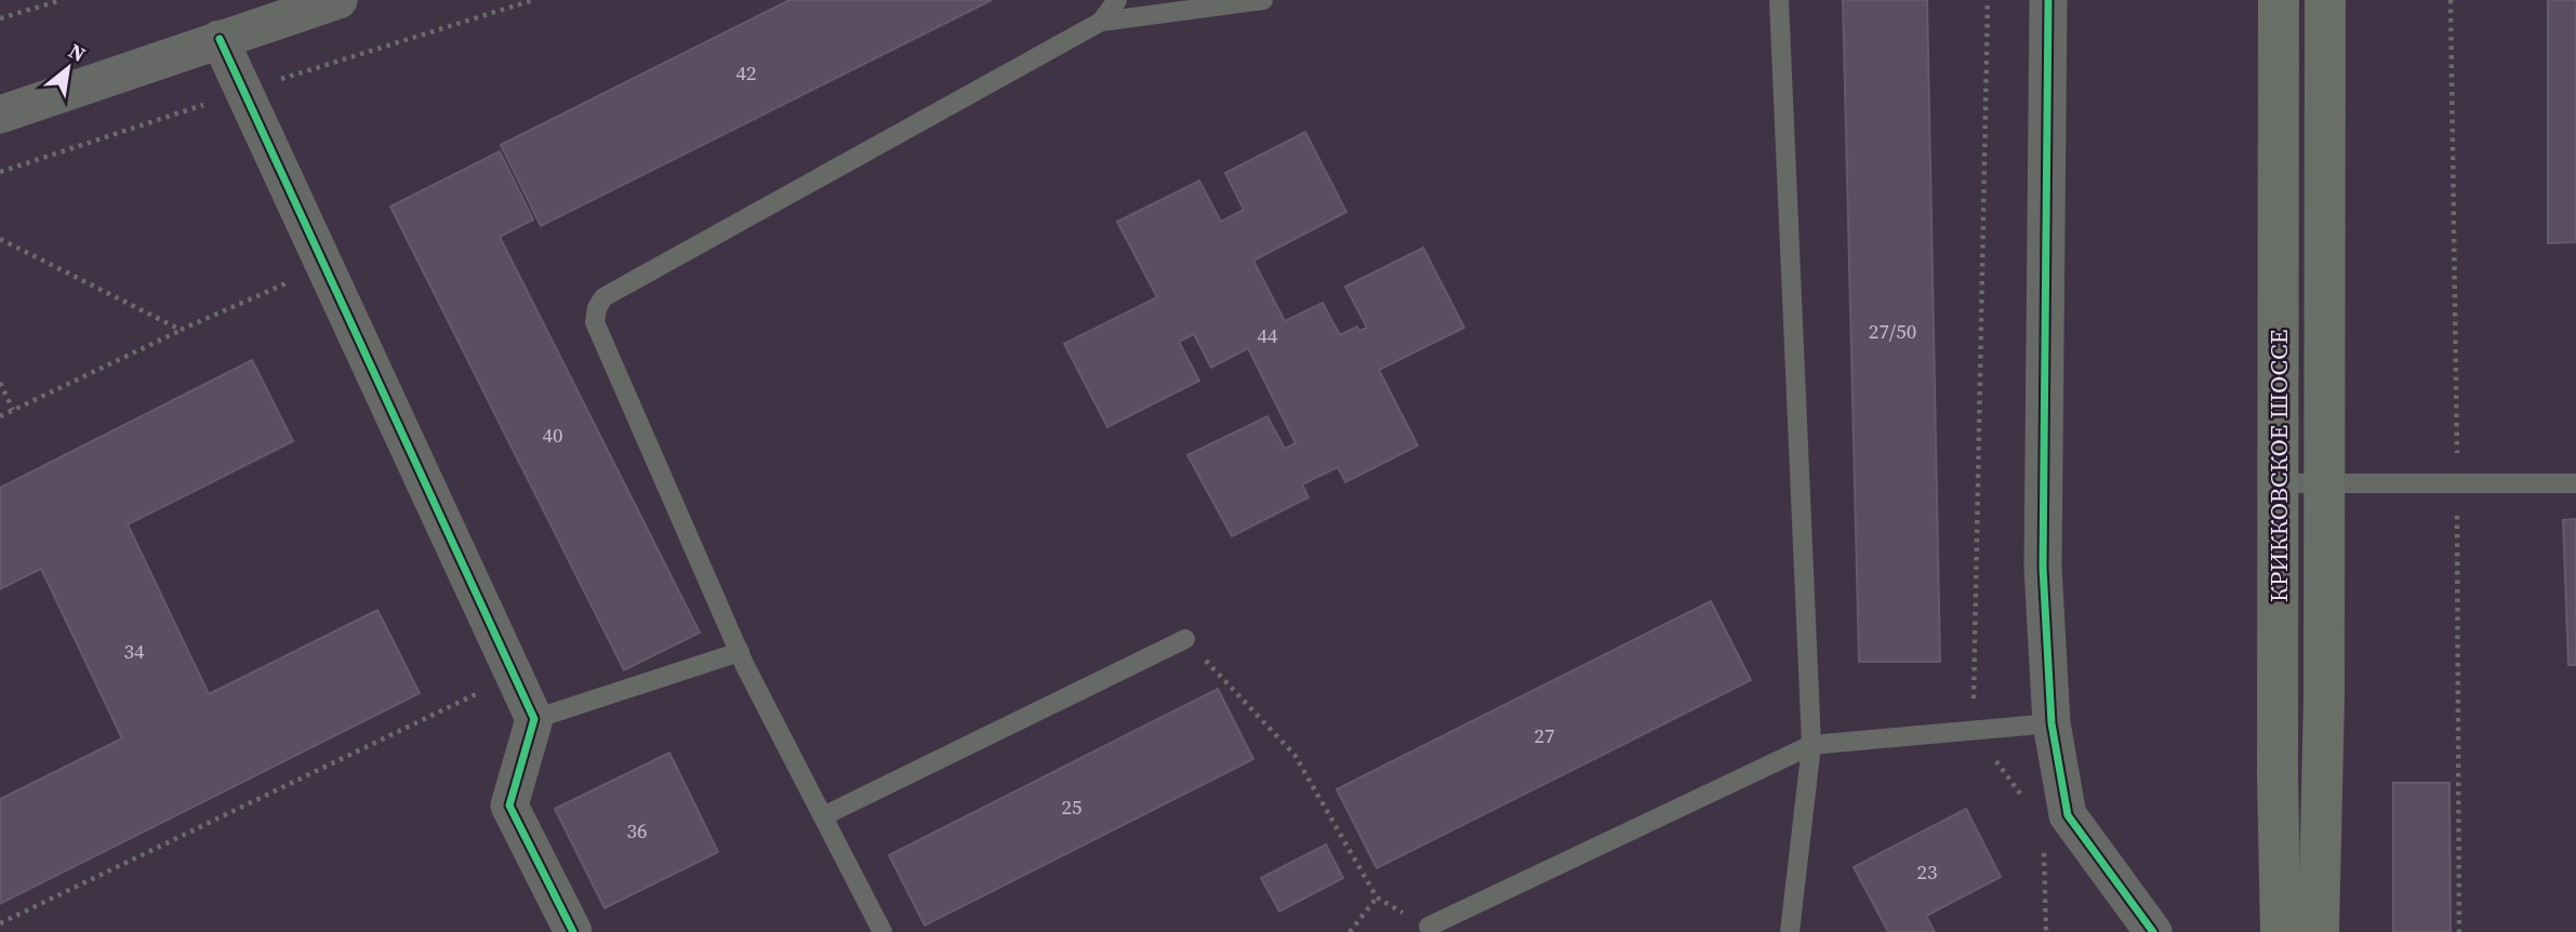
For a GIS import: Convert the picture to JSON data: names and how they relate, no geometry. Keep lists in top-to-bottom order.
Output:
{
  "streets": {
    "main road": ["КРИККОВСКОЕ ШОССЕ"]
  },
  "house_numbers": [
    "42",
    "27/50",
    "44",
    "40",
    "34",
    "27",
    "25",
    "36",
    "23"
  ],
  "north": "top right"
}
